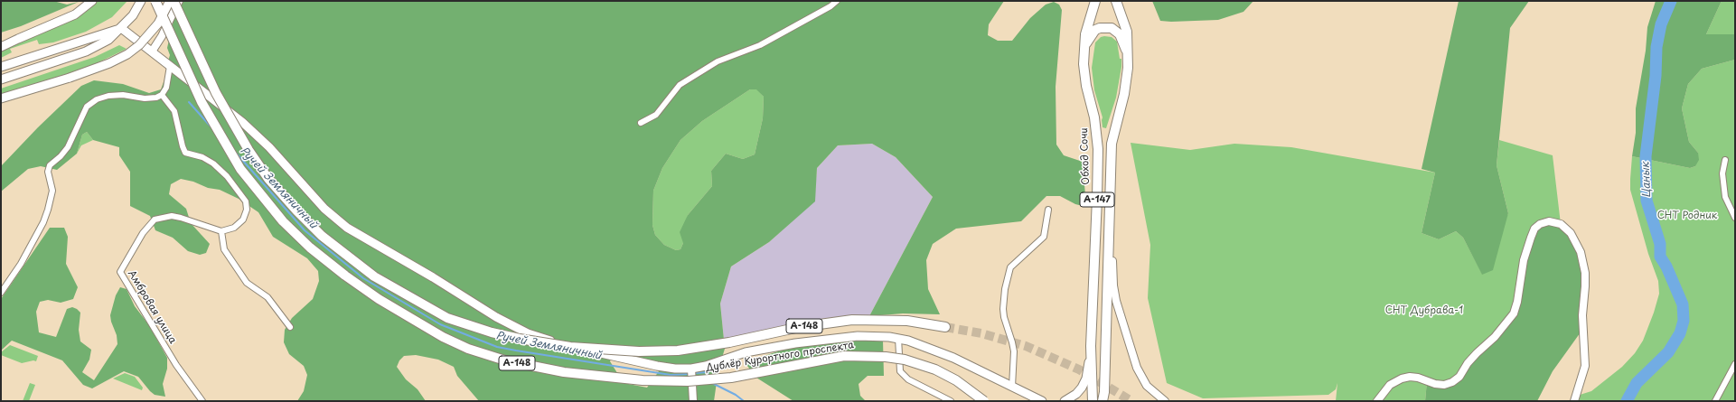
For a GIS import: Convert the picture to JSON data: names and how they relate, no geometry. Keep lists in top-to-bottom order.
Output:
{
  "streets": {
    "main road": [
      "Обход Сочи",
      "А-147",
      "А-148",
      "Дублёр Курортного проспекта"
    ],
    "street": ["Амбровая улица"]
  },
  "crossings": [
    ["Обход Сочи", "А-147"]
  ],
  "water": ["Цанык", "Ручей Земляничный"],
  "parks": ["СНТ Родник", "СНТ Дубрава-1"]
}
